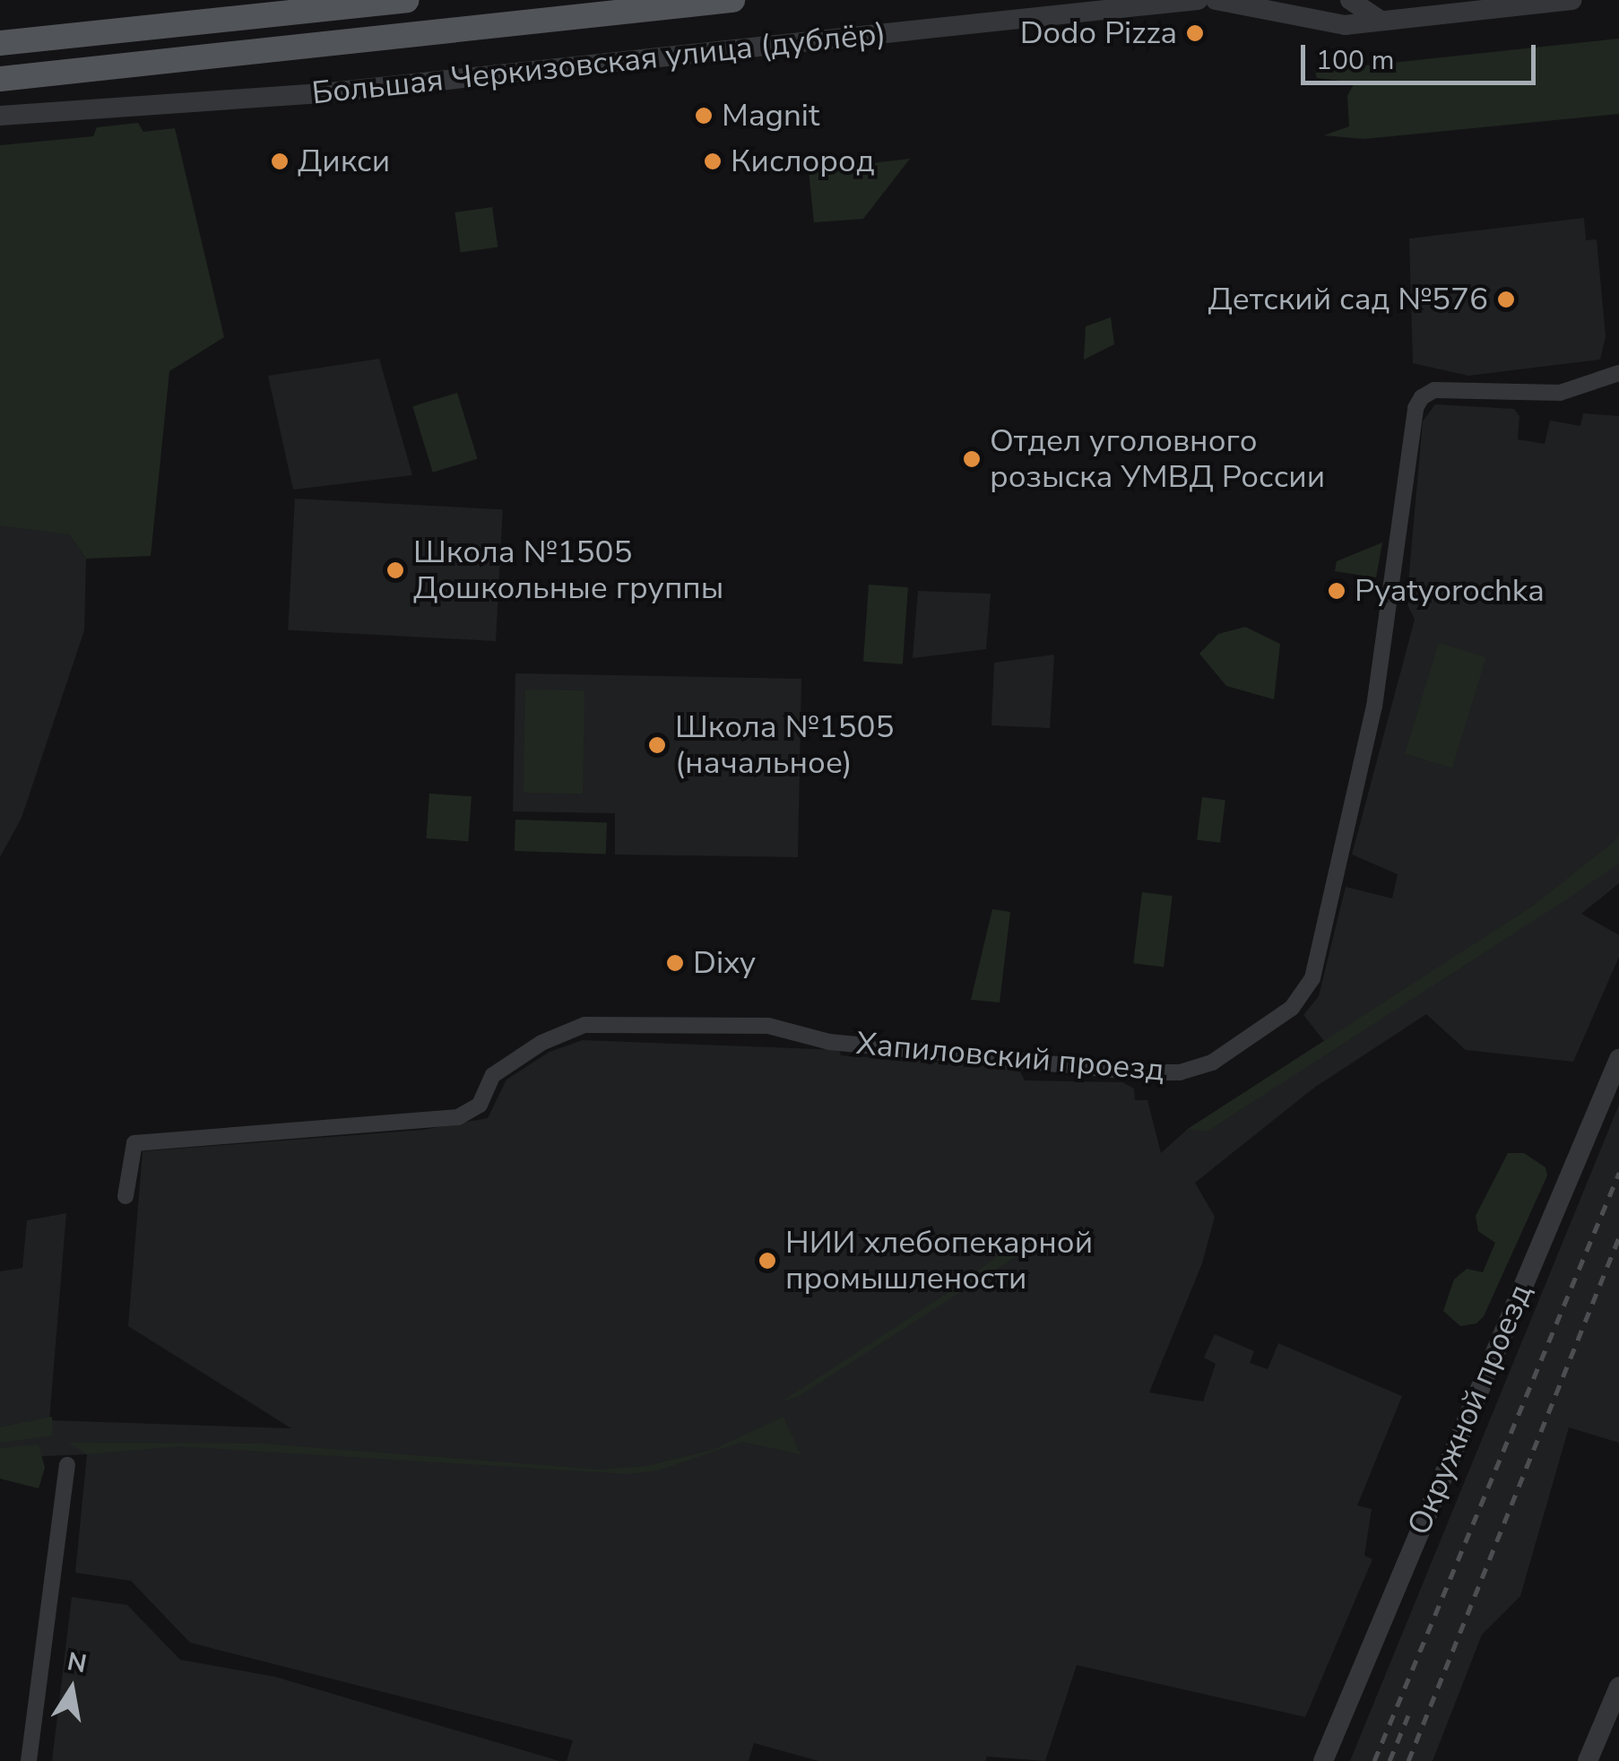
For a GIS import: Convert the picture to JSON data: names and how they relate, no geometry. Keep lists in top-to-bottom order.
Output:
{
  "streets": {
    "street": ["Большая Черкизовская улица (дублёр)", "Хапиловский проезд", "Окружной проезд"]
  },
  "places": [
    "Dodo Pizza",
    "Magnit",
    "Дикси",
    "Кислород",
    "Детский сад №576",
    "Отдел уголовного розыска УМВД России",
    "Школа №1505 Дошкольные группы",
    "Pyatyorochka",
    "Школа №1505 (начальное)",
    "Dixy",
    "НИИ хлебопекарной промышлености"
  ],
  "scale_bar": "100 m",
  "north": "top"
}
